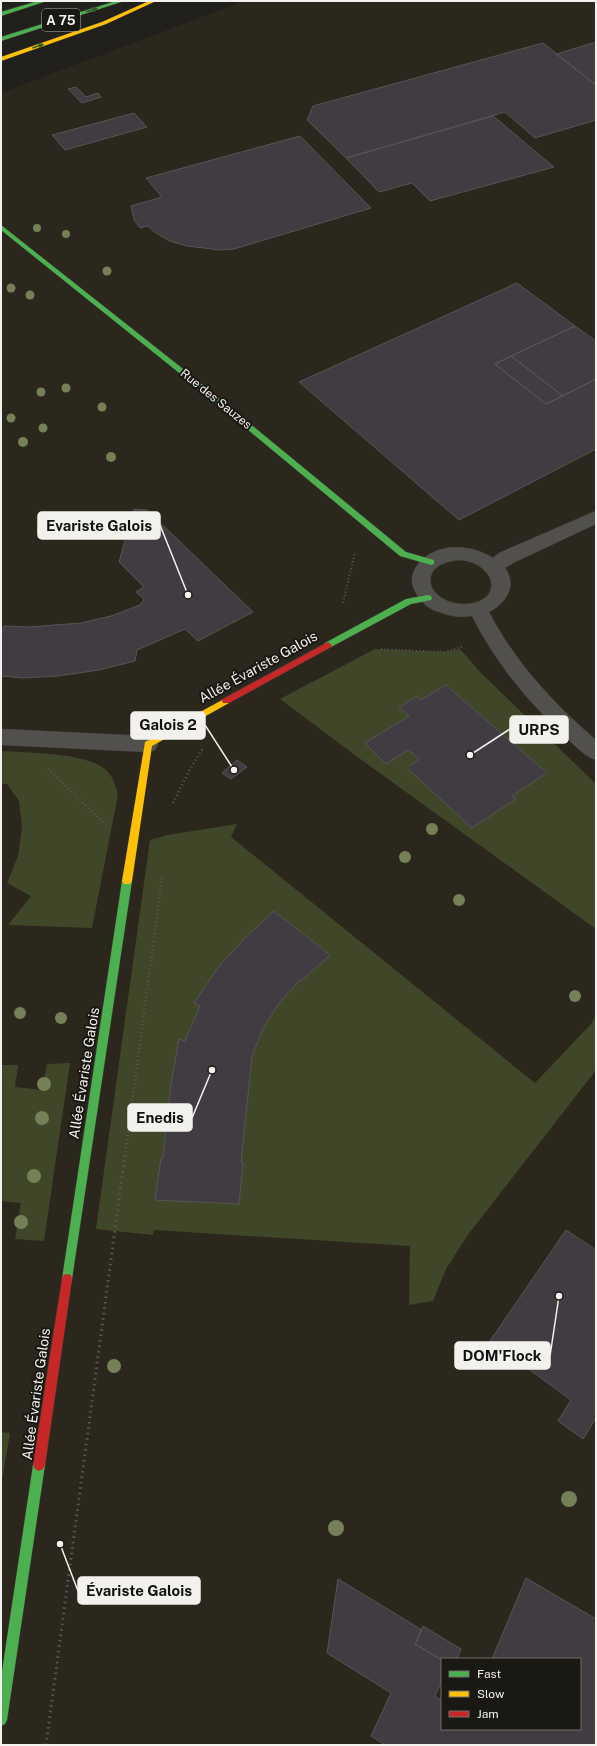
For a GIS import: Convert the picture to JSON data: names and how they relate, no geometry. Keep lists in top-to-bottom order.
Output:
{
  "streets": {
    "main road": ["A 75", "Rue des Sauzes", "Allée Évariste Galois"]
  },
  "crossings": [
    ["Rue des Sauzes", "Allée Évariste Galois"]
  ],
  "places": [
    "Evariste Galois",
    "URPS",
    "Galois 2",
    "Enedis",
    "DOM'Flock",
    "Évariste Galois"
  ],
  "legend": ["Fast", "Slow", "Jam"]
}
